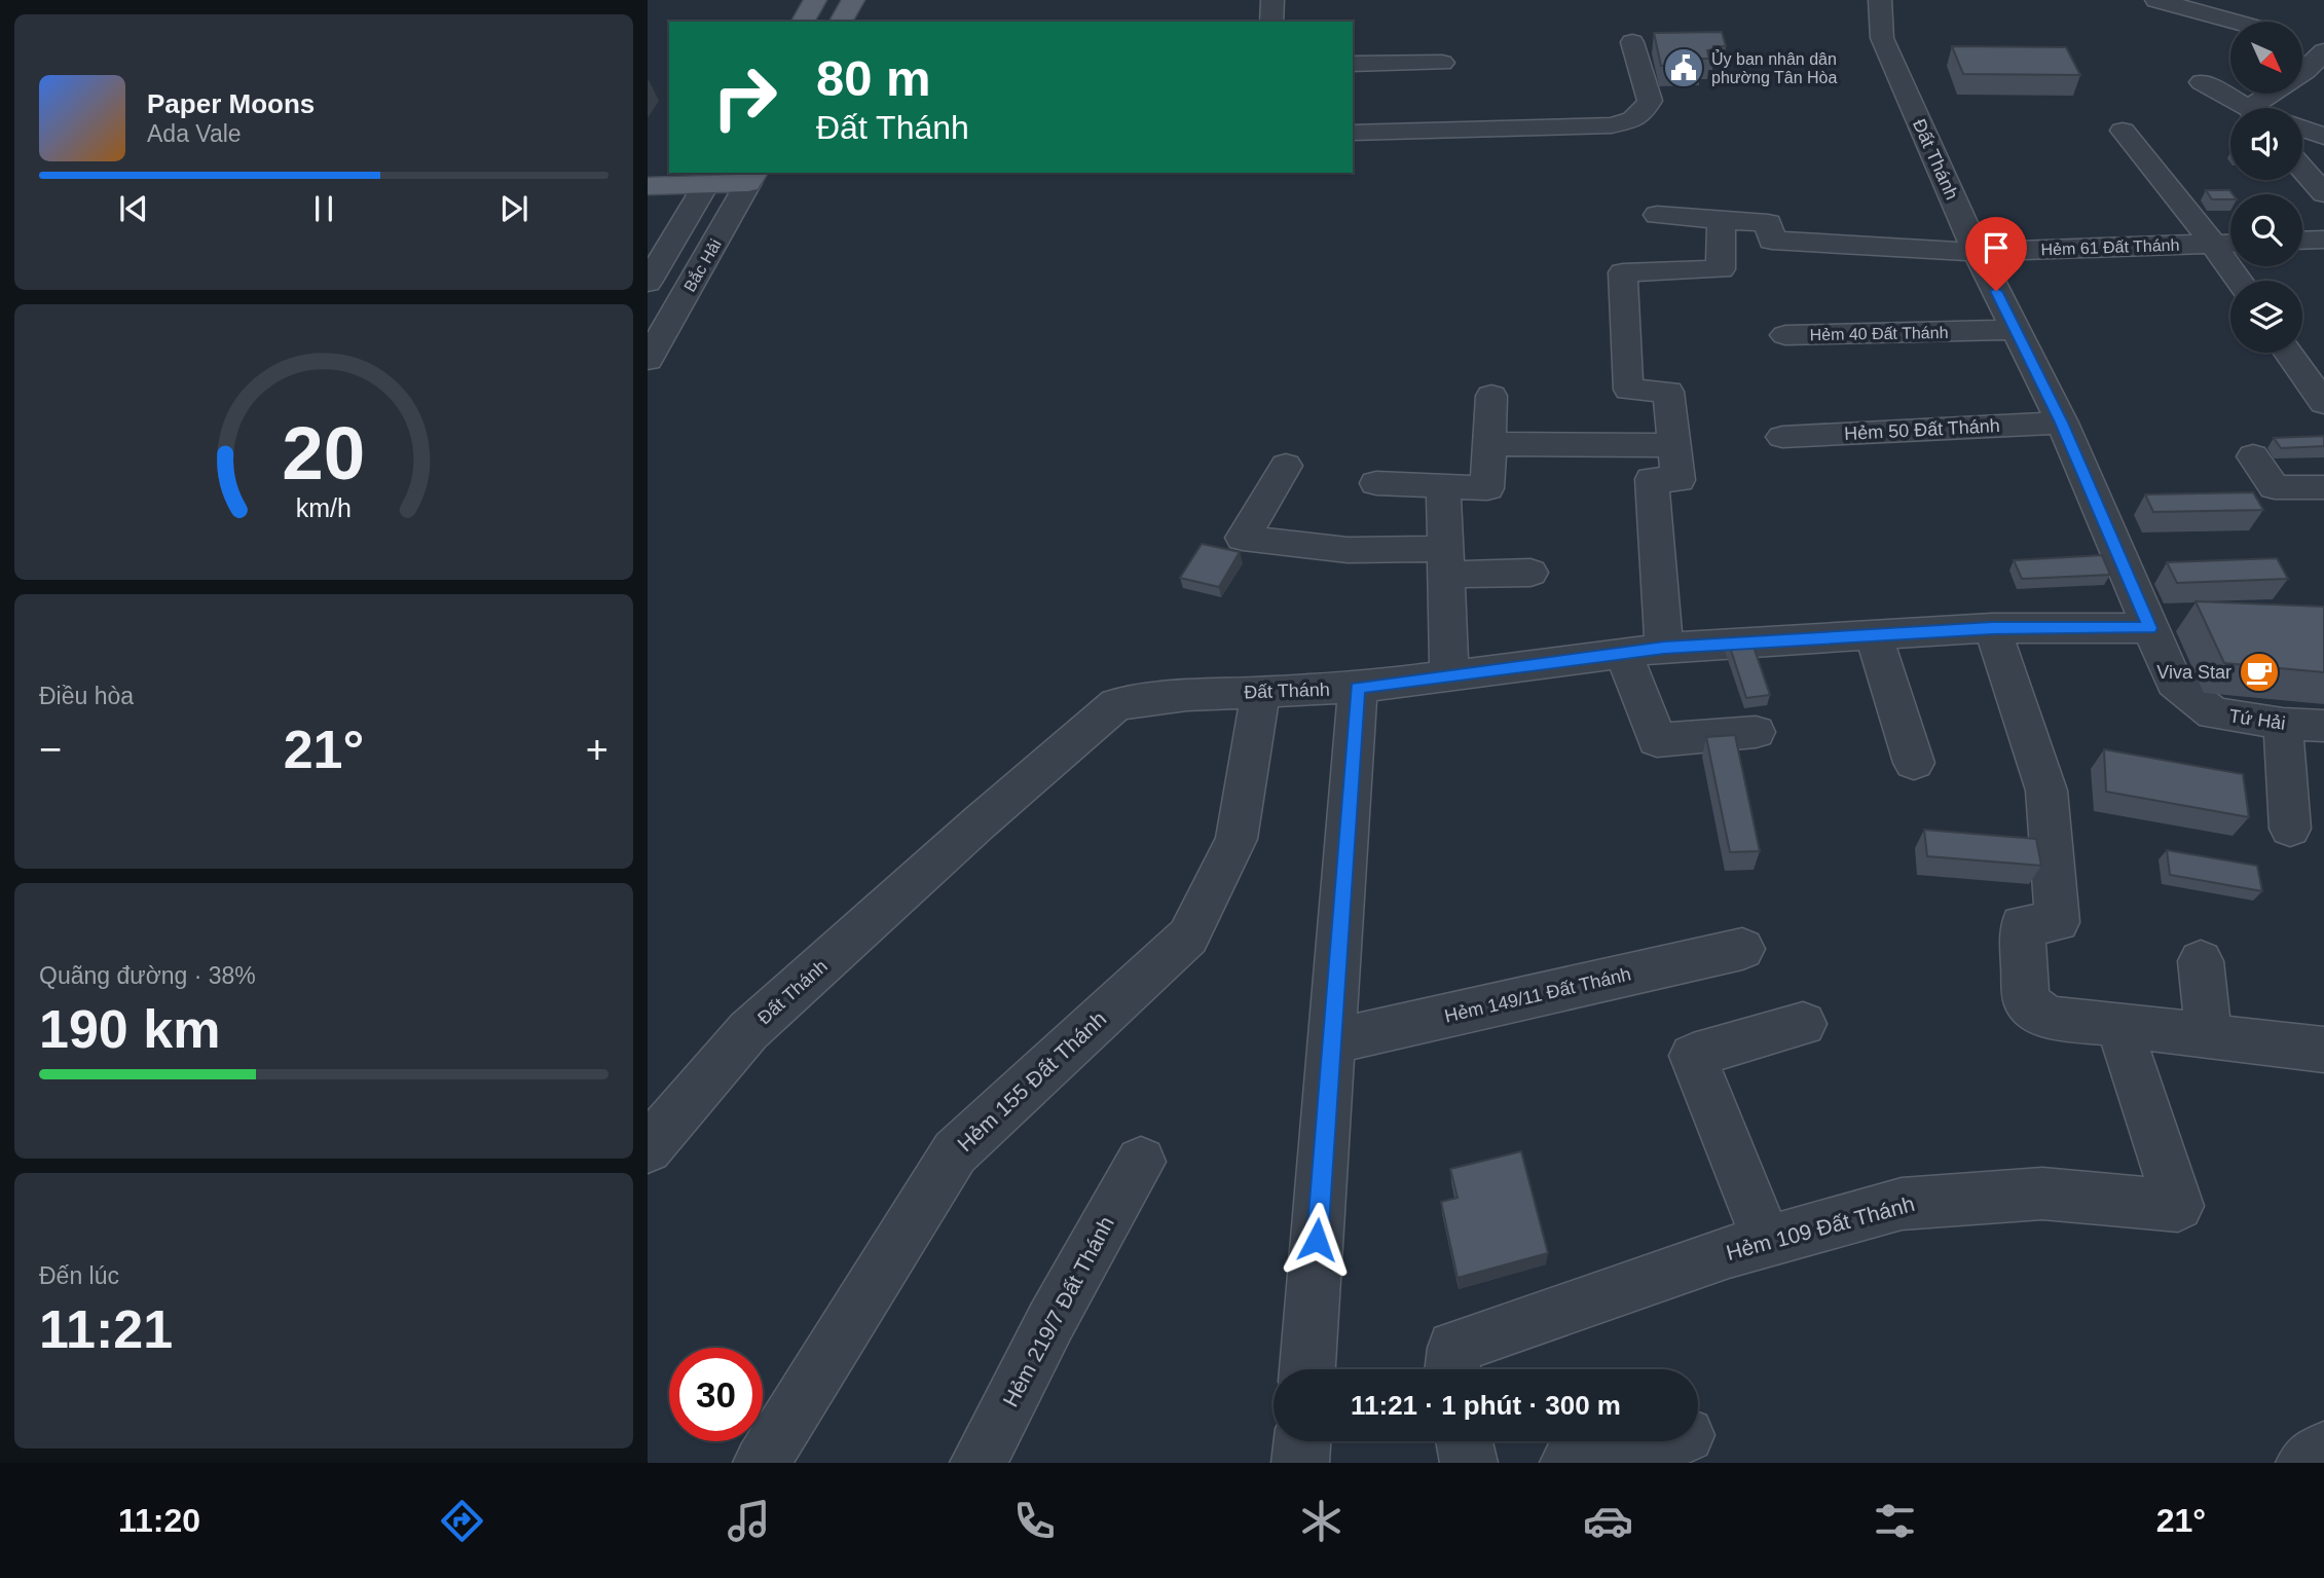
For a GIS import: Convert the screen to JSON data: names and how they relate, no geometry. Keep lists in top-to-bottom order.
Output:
{
  "streets": {
    "street": [
      "Đất Thánh",
      "Hẻm 61 Đất Thánh",
      "Bắc Hải",
      "Hẻm 40 Đất Thánh",
      "Hẻm 50 Đất Thánh",
      "Tứ Hải",
      "Hẻm 149/11 Đất Thánh",
      "Hẻm 155 Đất Thánh",
      "Hẻm 109 Đất Thánh",
      "Hẻm 219/7 Đất Thánh"
    ]
  },
  "crossings": [
    ["Đất Thánh", "Hẻm 61 Đất Thánh"],
    ["Đất Thánh", "Hẻm 40 Đất Thánh"],
    ["Đất Thánh", "Hẻm 50 Đất Thánh"],
    ["Đất Thánh", "Tứ Hải"],
    ["Đất Thánh", "Hẻm 155 Đất Thánh"]
  ],
  "places": {
    "public building": ["Ủy ban nhân dân phường Tân Hòa"],
    "cafe": ["Viva Star"]
  },
  "north": "bottom right",
  "page": {
    "turn": ["80 m", "Đất Thánh"],
    "song": ["Paper Moons", "Ada Vale"],
    "tile": [
      "Điều hòa",
      ["Quãng đường · 38%", "190 km"],
      ["Đến lúc", "11:21"]
    ],
    "heat": ["−", "21°", "+"],
    "limit": "30",
    "trip": "11:21 · 1 phút · 300 m",
    "tabs": ["11:20", "21°"],
    "gauge": ["20", "km/h"]
  }
}
